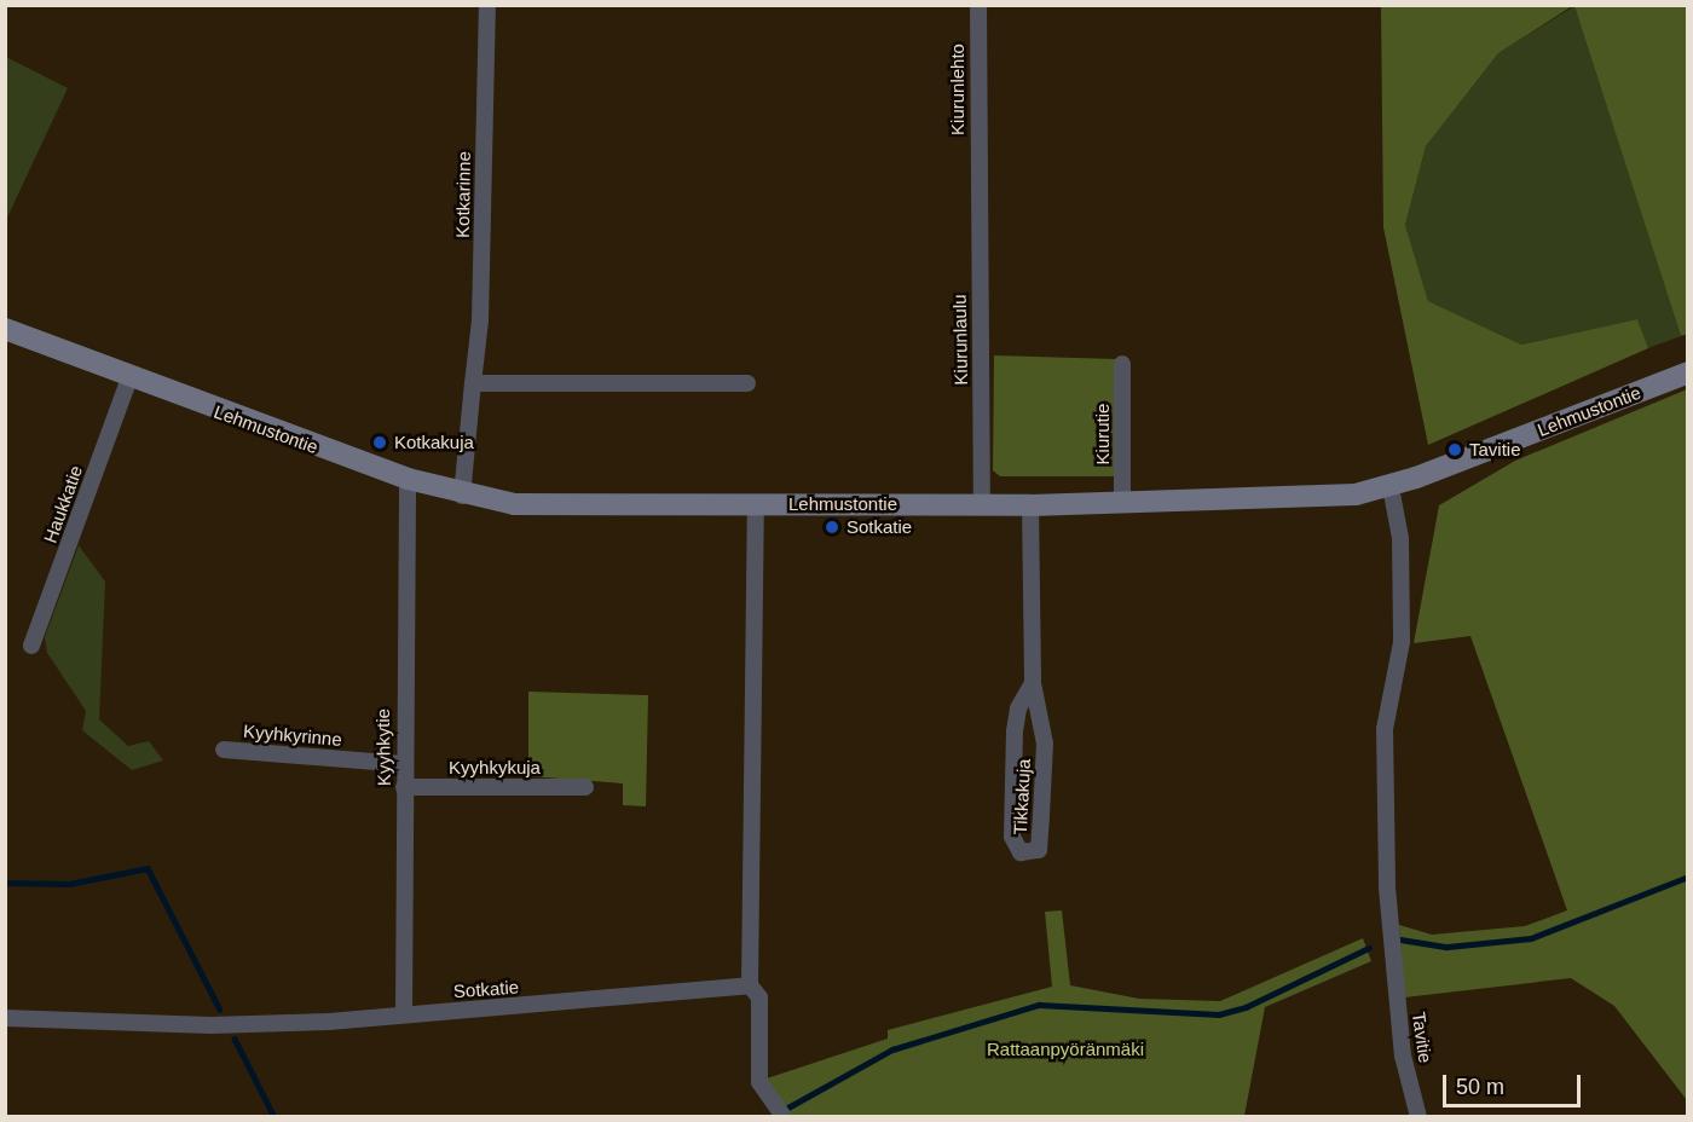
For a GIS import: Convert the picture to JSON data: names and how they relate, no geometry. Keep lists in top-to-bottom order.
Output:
{
  "streets": {
    "main road": ["Lehmustontie"],
    "street": [
      "Kiurunlehto",
      "Kotkarinne",
      "Kiurunlaulu",
      "Kiurutie",
      "Haukkatie",
      "Kyyhkyrinne",
      "Kyyhkytie",
      "Kyyhkykuja",
      "Tikkakuja",
      "Sotkatie",
      "Tavitie"
    ]
  },
  "crossings": [
    ["Kiurunlehto", "Kiurunlaulu"],
    ["Kiurunlaulu", "Lehmustontie"],
    ["Lehmustontie", "Kiurutie"],
    ["Lehmustontie", "Haukkatie"],
    ["Lehmustontie", "Kyyhkytie"],
    ["Lehmustontie", "Tikkakuja"],
    ["Lehmustontie", "Tavitie"],
    ["Kyyhkyrinne", "Kyyhkytie"],
    ["Kyyhkytie", "Kyyhkykuja"],
    ["Kyyhkytie", "Sotkatie"]
  ],
  "parks": ["Rattaanpyöränmäki"],
  "places": ["Kotkakuja", "Tavitie", "Sotkatie"],
  "scale_bar": "50 m"
}
